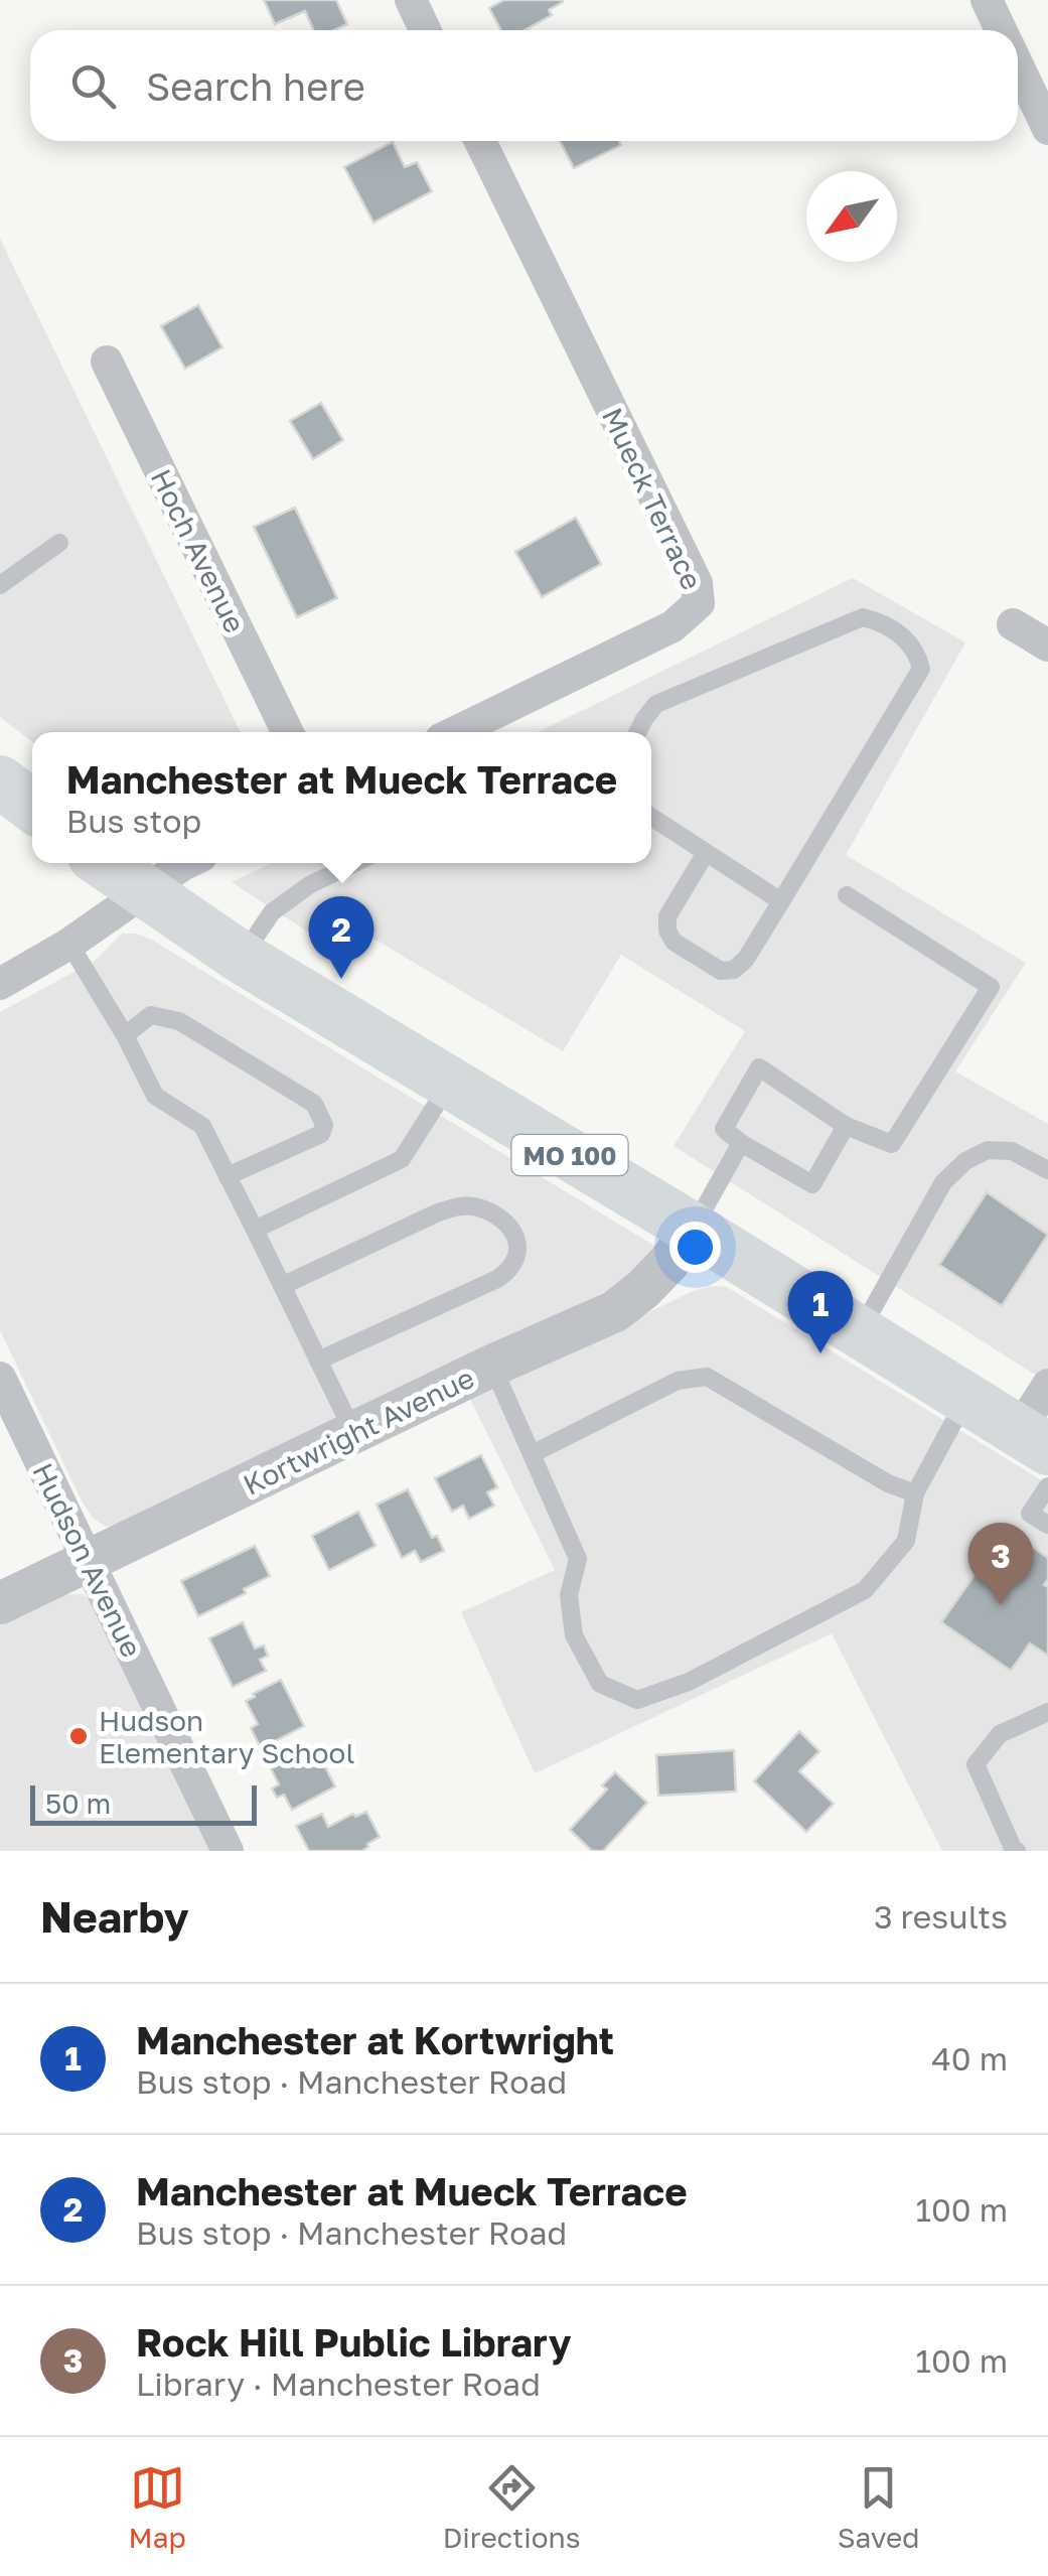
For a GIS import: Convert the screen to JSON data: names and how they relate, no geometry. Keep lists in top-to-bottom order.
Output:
{
  "streets": {
    "main road": ["MO 100"],
    "street": [
      "Mueck Terrace",
      "Hoch Avenue",
      "Kortwright Avenue",
      "Hudson Avenue"
    ]
  },
  "crossings": [
    ["MO 100", "Kortwright Avenue"],
    ["Kortwright Avenue", "Hudson Avenue"]
  ],
  "places": ["Hudson Elementary School"],
  "scale_bar": "50 m",
  "north": "bottom left",
  "page": {
    "search": "Search here",
    "popup": ["Manchester at Mueck Terrace", "Bus stop"],
    "pins": ["2", "1", "3"],
    "scale": "50 m",
    "heading": ["Nearby", "3 results"],
    "list": [
      {
        "mark": "1",
        "name": "Manchester at Kortwright",
        "note": "Bus stop · Manchester Road",
        "value": "40 m"
      },
      {
        "mark": "2",
        "name": "Manchester at Mueck Terrace",
        "note": "Bus stop · Manchester Road",
        "value": "100 m"
      },
      {
        "mark": "3",
        "name": "Rock Hill Public Library",
        "note": "Library · Manchester Road",
        "value": "100 m"
      }
    ],
    "nav": ["Map", "Directions", "Saved"]
  }
}
